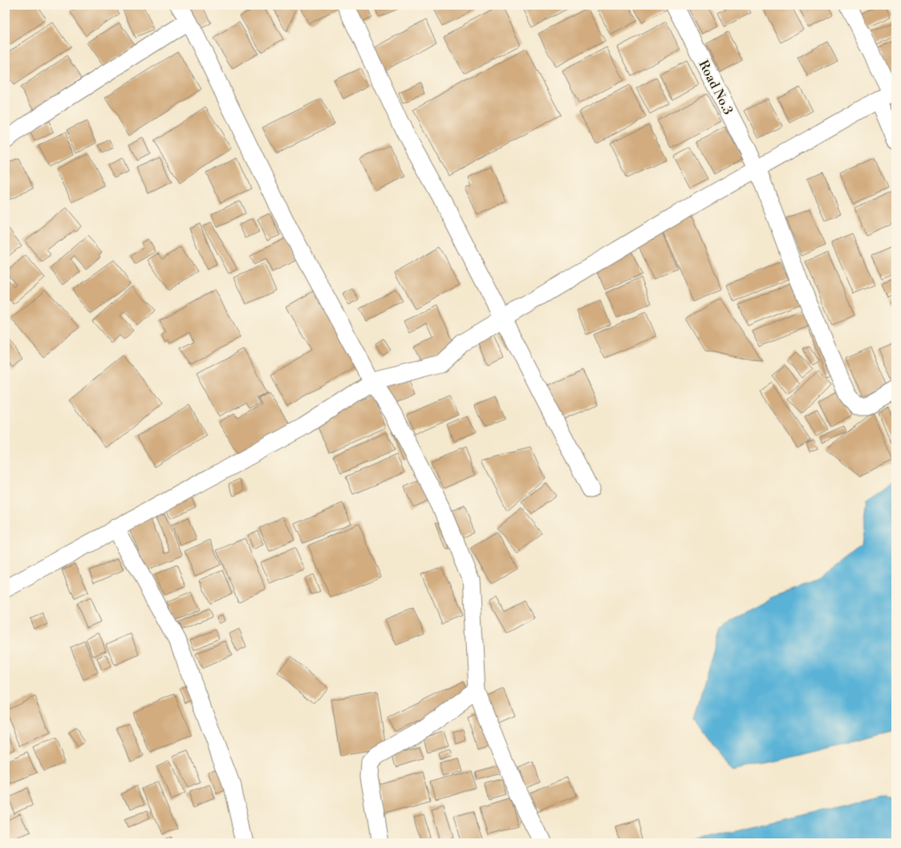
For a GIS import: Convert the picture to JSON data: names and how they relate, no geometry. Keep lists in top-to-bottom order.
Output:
{
  "streets": {
    "street": ["Road No.3"]
  }
}
